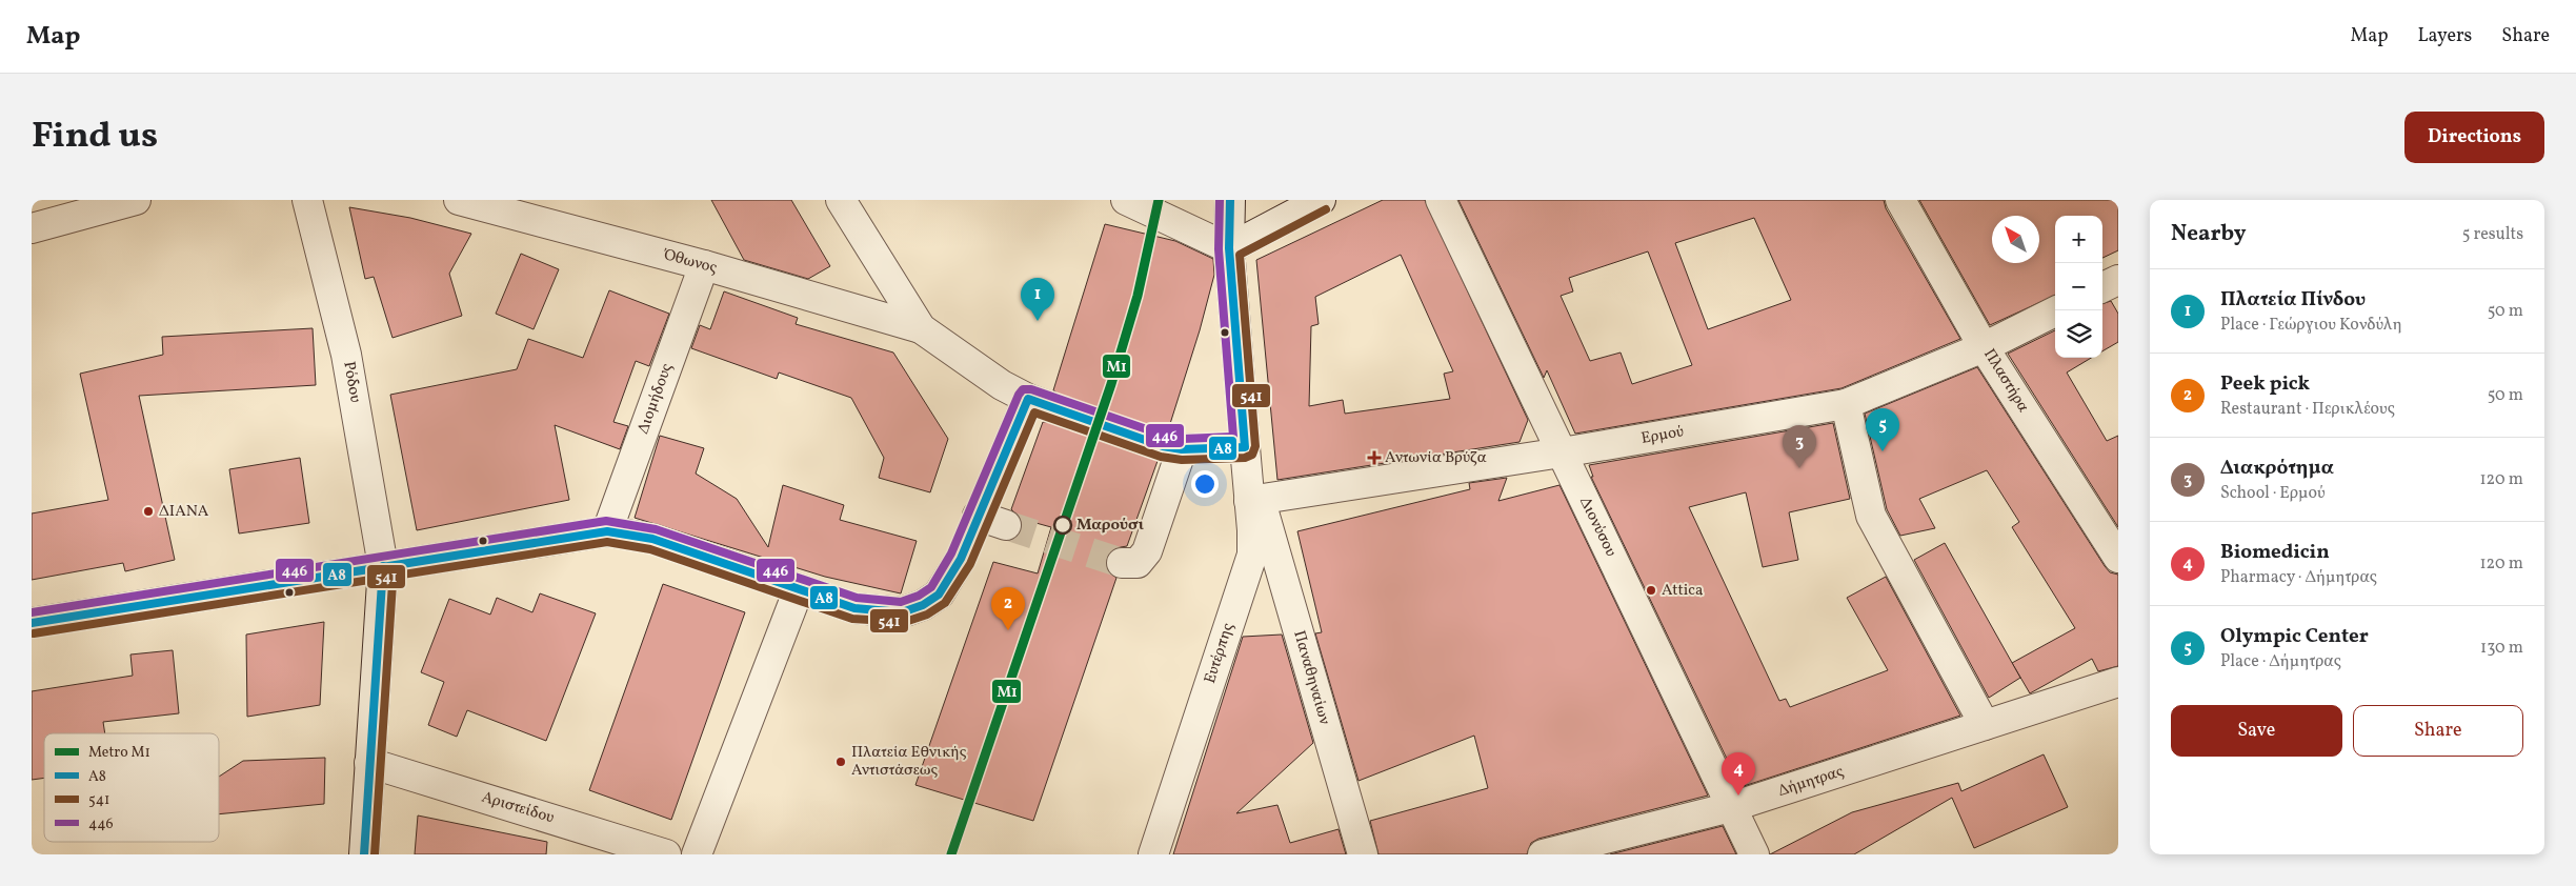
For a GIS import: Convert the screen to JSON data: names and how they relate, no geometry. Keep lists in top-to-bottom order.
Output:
{
  "streets": {
    "street": [
      "Όθωνος",
      "Πλαστήρα",
      "Ρόδου",
      "Διομήδους",
      "Ερμού",
      "Διονύσου",
      "Ευτέρπης",
      "Παναθηναίων",
      "Δήμητρας",
      "Αριστείδου"
    ]
  },
  "crossings": [
    ["Όθωνος", "Διομήδους"],
    ["Πλαστήρα", "Ερμού"],
    ["Ρόδου", "Αριστείδου"],
    ["Ερμού", "Διονύσου"],
    ["Ερμού", "Ευτέρπης"],
    ["Ερμού", "Παναθηναίων"],
    ["Διονύσου", "Δήμητρας"],
    ["Ευτέρπης", "Παναθηναίων"]
  ],
  "places": {
    "health": ["Αντωνία Βρύζα"],
    "other": [
      "ΔΙΑΝΑ",
      "Μαρούσι",
      "Attica",
      "Πλατεία Εθνικής Αντιστάσεως"
    ]
  },
  "lines": [
    "metro line Μ1",
    "transit line A8",
    "transit line 446",
    "transit line 541"
  ],
  "legend": [
    "Metro Μ1",
    "A8",
    "541",
    "446"
  ],
  "north": "top left",
  "page": {
    "header": "Map",
    "nav": ["Map", "Layers", "Share"],
    "title": "Find us",
    "buttons": [
      "Directions",
      ["Save", "Share"]
    ],
    "heading": ["Nearby", "5 results"],
    "map_buttons": ["+", "−"],
    "list": [
      {
        "mark": "1",
        "name": "Πλατεία Πίνδου",
        "note": "Place · Γεώργιου Κονδύλη",
        "value": "50 m"
      },
      {
        "mark": "2",
        "name": "Peek pick",
        "note": "Restaurant · Περικλέους",
        "value": "50 m"
      },
      {
        "mark": "3",
        "name": "Διακρότημα",
        "note": "School · Ερμού",
        "value": "120 m"
      },
      {
        "mark": "4",
        "name": "Biomedicin",
        "note": "Pharmacy · Δήμητρας",
        "value": "120 m"
      },
      {
        "mark": "5",
        "name": "Olympic Center",
        "note": "Place · Δήμητρας",
        "value": "130 m"
      }
    ],
    "pins": [
      "1",
      "5",
      "3",
      "2",
      "4"
    ]
  }
}
